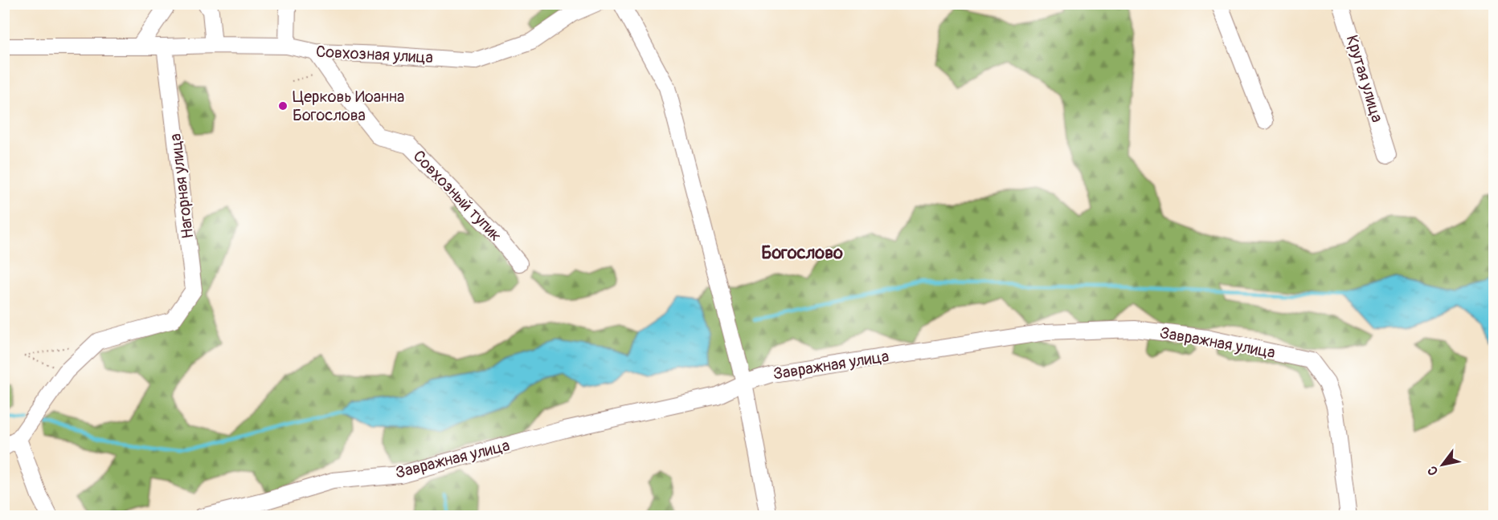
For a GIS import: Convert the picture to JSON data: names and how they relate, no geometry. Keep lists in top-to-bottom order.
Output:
{
  "streets": {
    "street": [
      "Совхозная улица",
      "Крутая улица",
      "Нагорная улица",
      "Совхозный тупик",
      "Завражная улица"
    ]
  },
  "crossings": [
    ["Совхозная улица", "Нагорная улица"],
    ["Совхозная улица", "Совхозный тупик"]
  ],
  "districts": ["Богослово"],
  "places": ["Церковь Иоанна Богослова"],
  "north": "bottom left"
}
